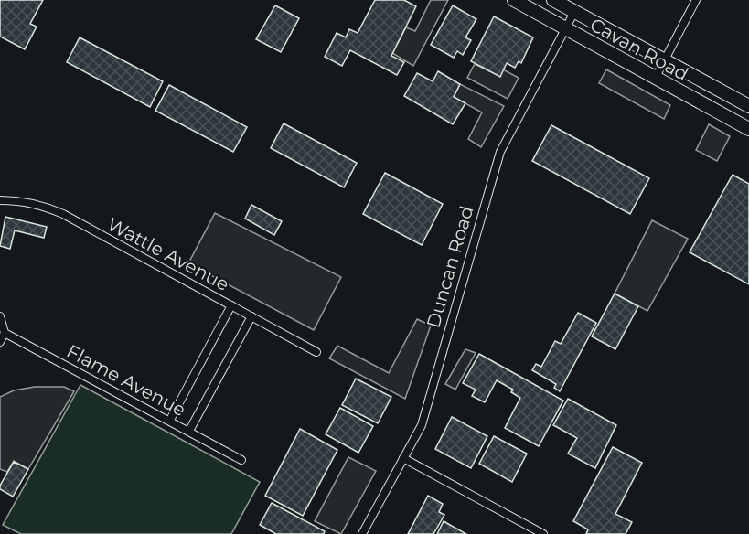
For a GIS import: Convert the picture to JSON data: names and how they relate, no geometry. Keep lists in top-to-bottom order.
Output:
{
  "streets": {
    "main road": ["Cavan Road"],
    "street": ["Wattle Avenue", "Duncan Road", "Flame Avenue"]
  },
  "crossings": [
    ["Cavan Road", "Duncan Road"]
  ]
}
